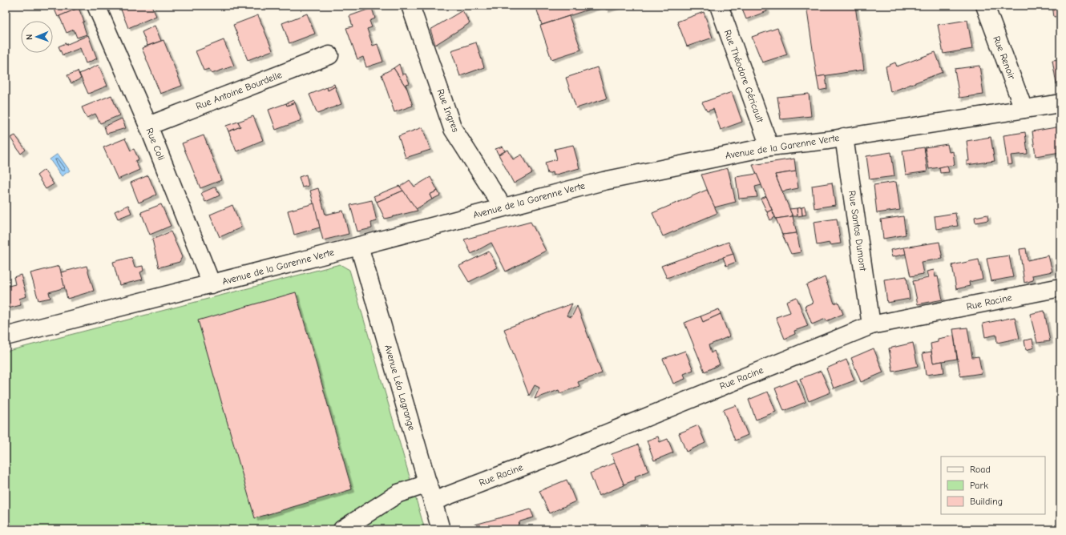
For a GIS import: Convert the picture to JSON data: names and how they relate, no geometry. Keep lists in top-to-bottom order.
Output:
{
  "streets": {
    "street": [
      "Rue Renoir",
      "Rue Théodore Géricault",
      "Rue Antoine Bourdelle",
      "Rue Ingres",
      "Rue Coli",
      "Avenue de la Garenne Verte",
      "Rue Santos Dumont",
      "Rue Racine",
      "Avenue Léo Lagrange"
    ]
  },
  "crossings": [
    ["Rue Renoir", "Avenue de la Garenne Verte"],
    ["Rue Théodore Géricault", "Avenue de la Garenne Verte"],
    ["Rue Antoine Bourdelle", "Rue Coli"],
    ["Rue Ingres", "Avenue de la Garenne Verte"],
    ["Rue Coli", "Avenue de la Garenne Verte"],
    ["Avenue de la Garenne Verte", "Rue Santos Dumont"],
    ["Avenue de la Garenne Verte", "Avenue Léo Lagrange"],
    ["Rue Santos Dumont", "Rue Racine"],
    ["Rue Racine", "Avenue Léo Lagrange"]
  ],
  "legend": ["Road", "Park", "Building"],
  "north": "left"
}
